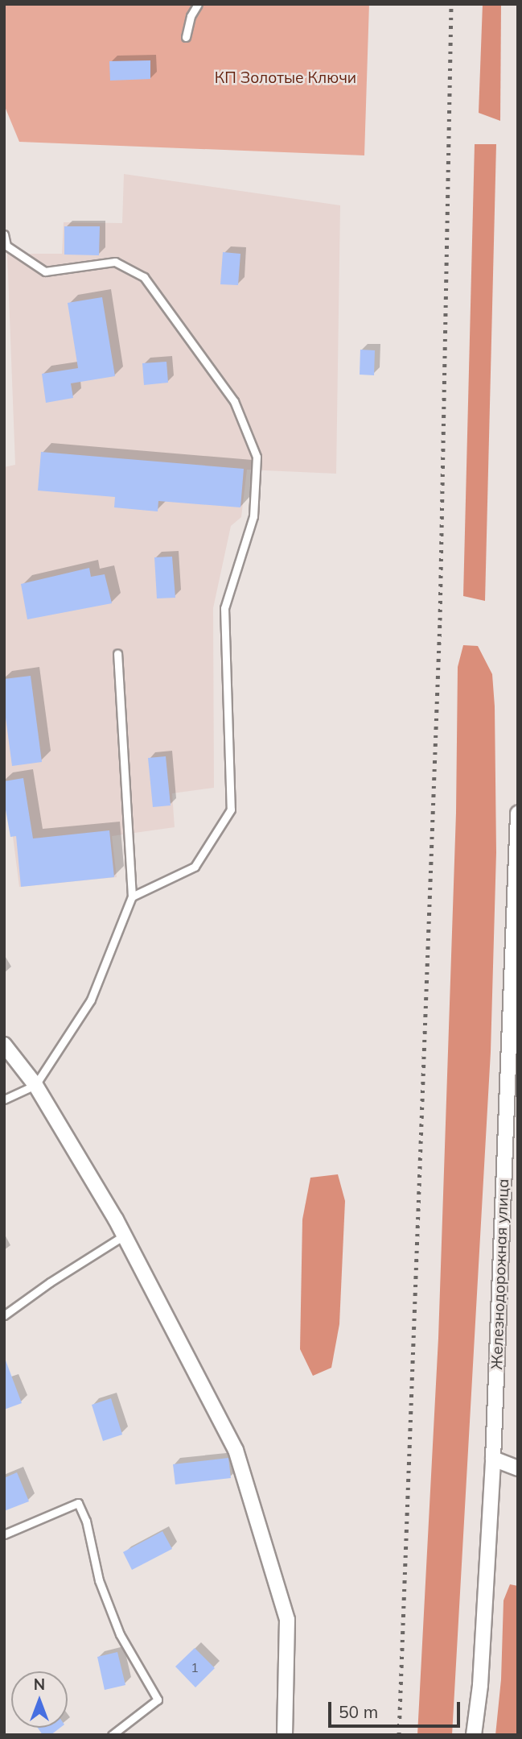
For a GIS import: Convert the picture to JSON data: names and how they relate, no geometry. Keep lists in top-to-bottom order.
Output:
{
  "streets": {
    "street": ["Железнодорожная улица"]
  },
  "parks": ["КП Золотые Ключи"],
  "house_numbers": ["1"],
  "scale_bar": "50 m",
  "north": "top"
}
